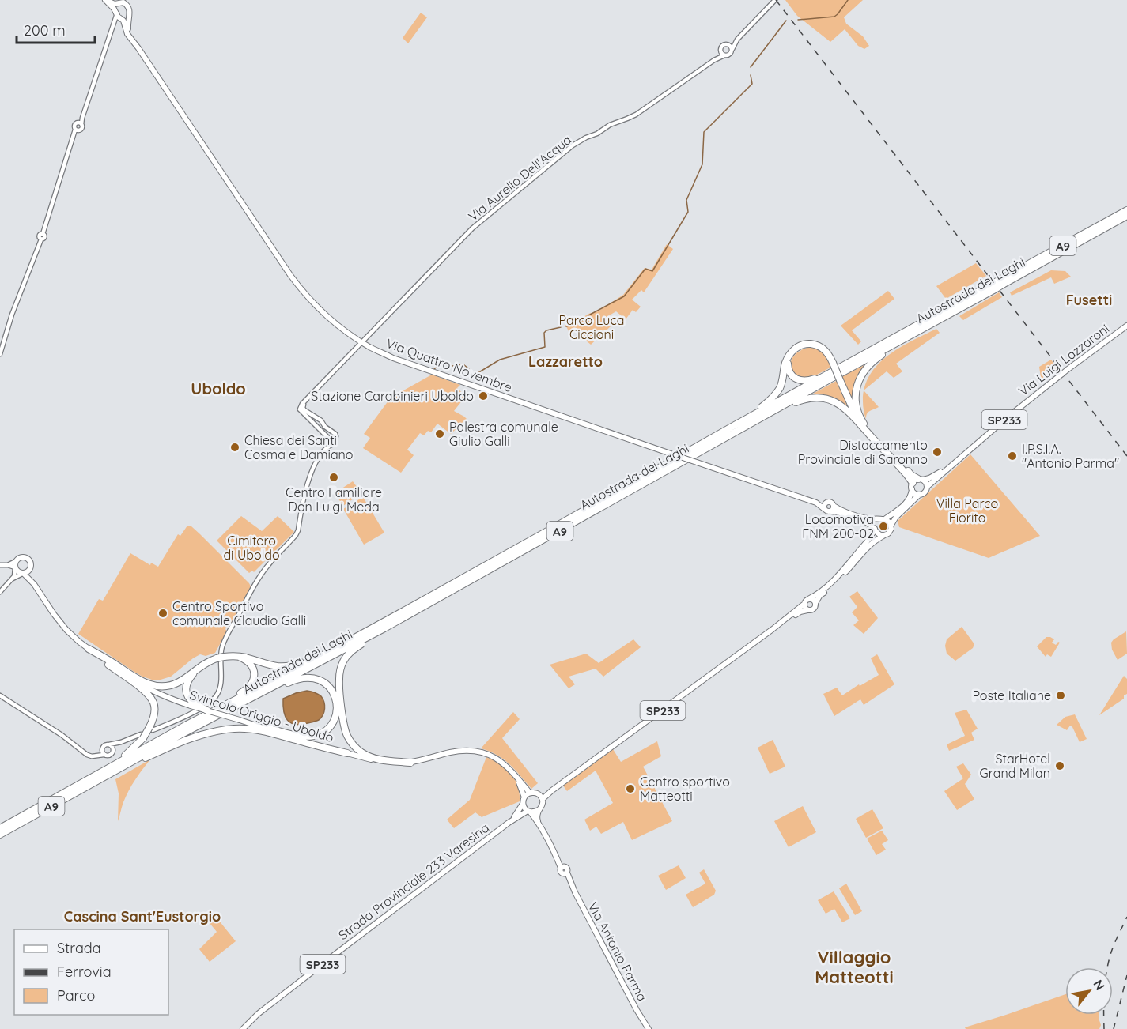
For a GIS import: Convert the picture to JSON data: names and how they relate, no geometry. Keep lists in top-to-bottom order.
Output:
{
  "streets": {
    "highway": ["A9", "Autostrada dei Laghi"],
    "main road": [
      "Via Luigi Lazzaroni",
      "Via Quattro Novembre",
      "SP233",
      "Svincolo Origgio - Uboldo",
      "Strada Provinciale 233 Varesina",
      "Via Antonio Parma"
    ],
    "street": ["Via Aurelio Dell'Acqua"]
  },
  "crossings": [
    ["Via Aurelio Dell'Acqua", "Via Quattro Novembre"],
    ["Via Luigi Lazzaroni", "SP233"],
    ["SP233", "Svincolo Origgio - Uboldo"],
    ["SP233", "Strada Provinciale 233 Varesina"],
    ["SP233", "Via Antonio Parma"],
    ["Svincolo Origgio - Uboldo", "Strada Provinciale 233 Varesina"],
    ["Svincolo Origgio - Uboldo", "Via Antonio Parma"],
    ["Strada Provinciale 233 Varesina", "Via Antonio Parma"]
  ],
  "districts": [
    "Fusetti",
    "Lazzaretto",
    "Uboldo",
    "Cascina Sant'Eustorgio",
    "Villaggio Matteotti"
  ],
  "parks": ["Parco Luca Ciccioni", "Villa Parco Fiorito", "Cimitero di Uboldo"],
  "places": [
    "Stazione Carabinieri Uboldo",
    "Palestra comunale Giulio Galli",
    "Chiesa dei Santi Cosma e Damiano",
    "Distaccamento Provinciale di Saronno",
    "I.P.S.I.A. \"Antonio Parma\"",
    "Centro Familiare Don Luigi Meda",
    "Locomotiva FNM 200-02",
    "Centro Sportivo comunale Claudio Galli",
    "Poste Italiane",
    "StarHotel Grand Milan",
    "Centro sportivo Matteotti"
  ],
  "legend": ["Strada", "Ferrovia", "Parco"],
  "scale_bar": "200 m",
  "north": "top right"
}
